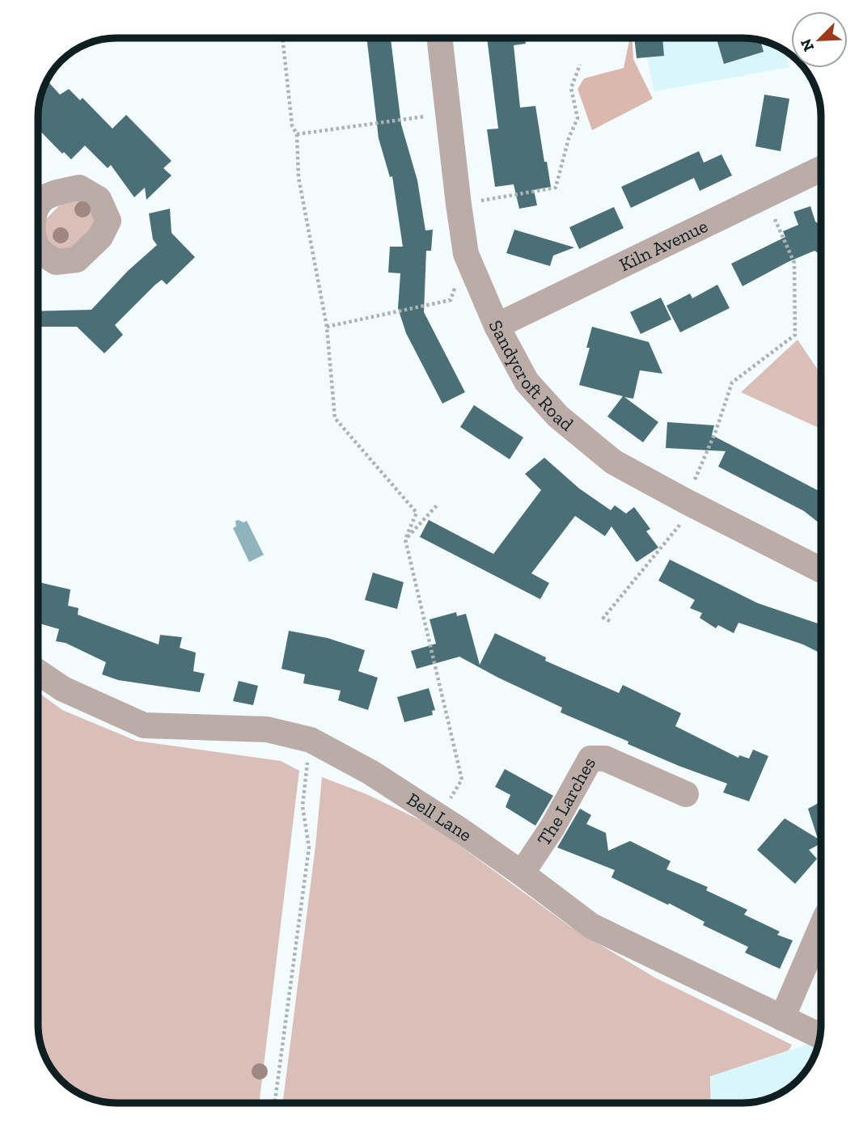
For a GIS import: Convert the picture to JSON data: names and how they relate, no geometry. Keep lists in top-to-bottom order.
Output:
{
  "streets": {
    "street": [
      "Kiln Avenue",
      "Sandycroft Road",
      "The Larches",
      "Bell Lane"
    ]
  },
  "crossings": [
    ["Kiln Avenue", "Sandycroft Road"],
    ["The Larches", "Bell Lane"]
  ],
  "north": "bottom left"
}
